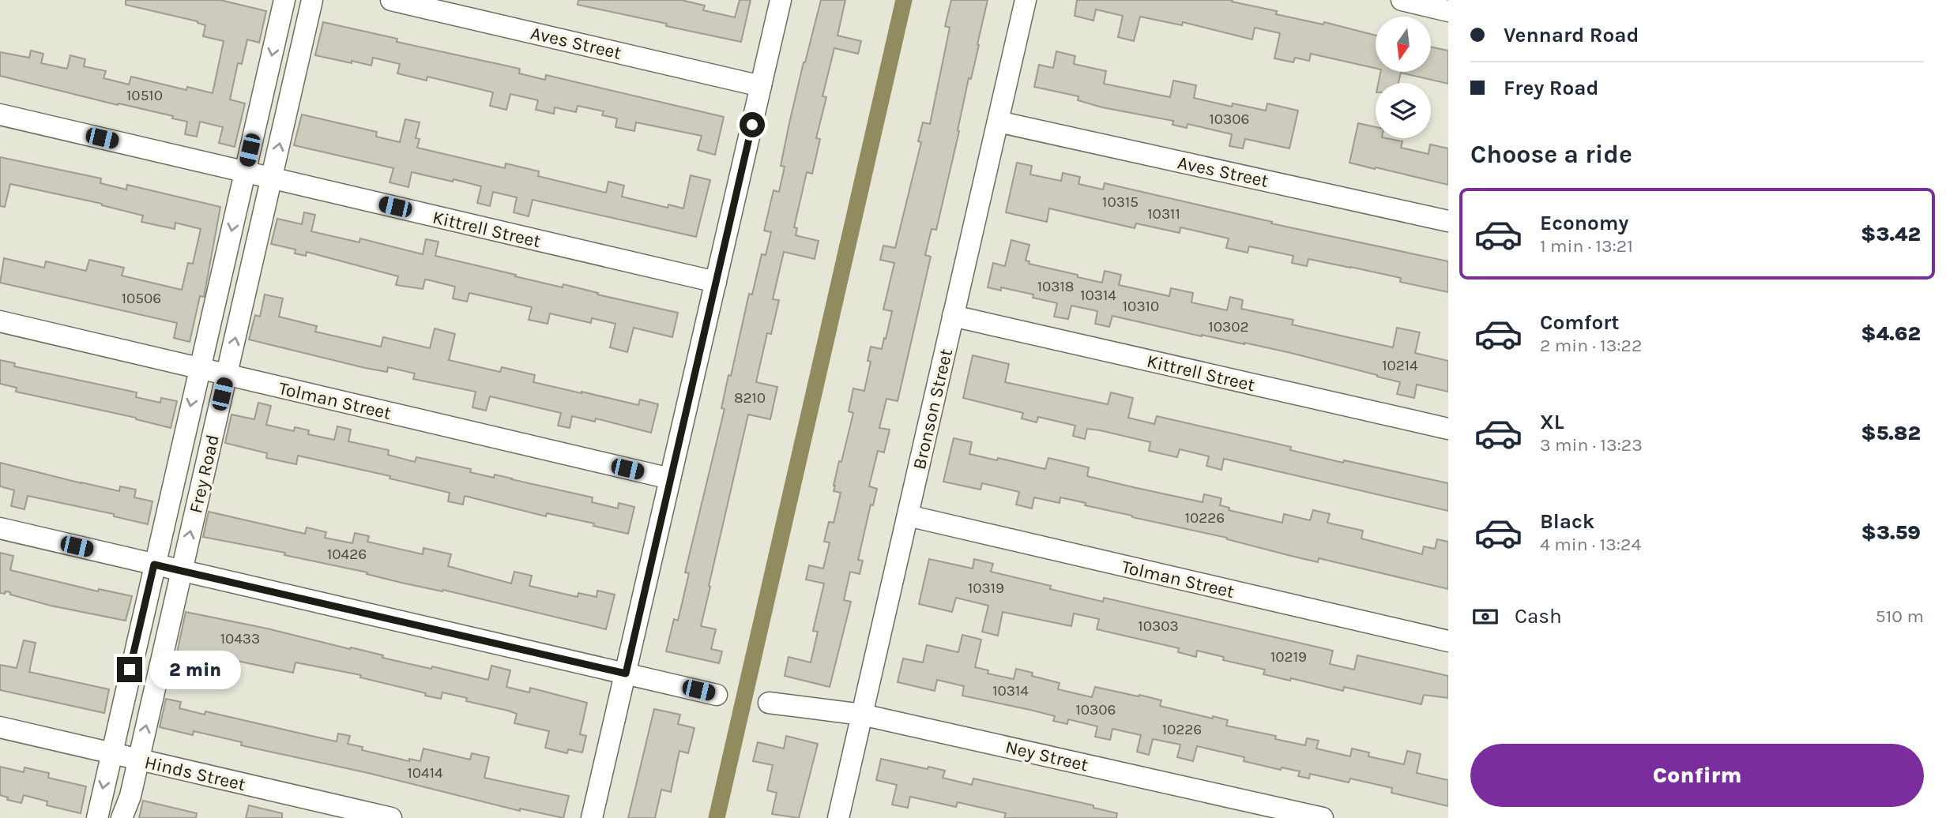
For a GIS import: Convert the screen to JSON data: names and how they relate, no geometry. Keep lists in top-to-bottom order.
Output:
{
  "streets": {
    "street": [
      "Aves Street",
      "Kittrell Street",
      "Tolman Street",
      "Bronson Street",
      "Frey Road",
      "Ney Street",
      "Hinds Street"
    ]
  },
  "crossings": [
    ["Aves Street", "Bronson Street"],
    ["Kittrell Street", "Bronson Street"],
    ["Kittrell Street", "Frey Road"],
    ["Tolman Street", "Bronson Street"],
    ["Tolman Street", "Frey Road"],
    ["Bronson Street", "Ney Street"],
    ["Frey Road", "Hinds Street"]
  ],
  "house_numbers": [
    "10510",
    "10306",
    "10315",
    "10311",
    "10318",
    "10314",
    "10506",
    "10310",
    "10302",
    "10214",
    "8210",
    "10226",
    "10426",
    "10319",
    "10303",
    "10433",
    "10219",
    "10314",
    "10306",
    "10226",
    "10414"
  ],
  "north": "bottom",
  "page": {
    "banner": ["Vennard Road", "Frey Road"],
    "heading": "Choose a ride",
    "list": [
      {
        "name": "Economy",
        "note": "1 min · 13:21",
        "value": "$3.42"
      },
      {
        "name": "Comfort",
        "note": "2 min · 13:22",
        "value": "$4.62"
      },
      {
        "name": "XL",
        "note": "3 min · 13:23",
        "value": "$5.82"
      },
      {
        "name": "Black",
        "note": "4 min · 13:24",
        "value": "$3.59"
      }
    ],
    "pay": ["Cash", "510 m"],
    "bubble": "2 min",
    "buttons": "Confirm"
  }
}
